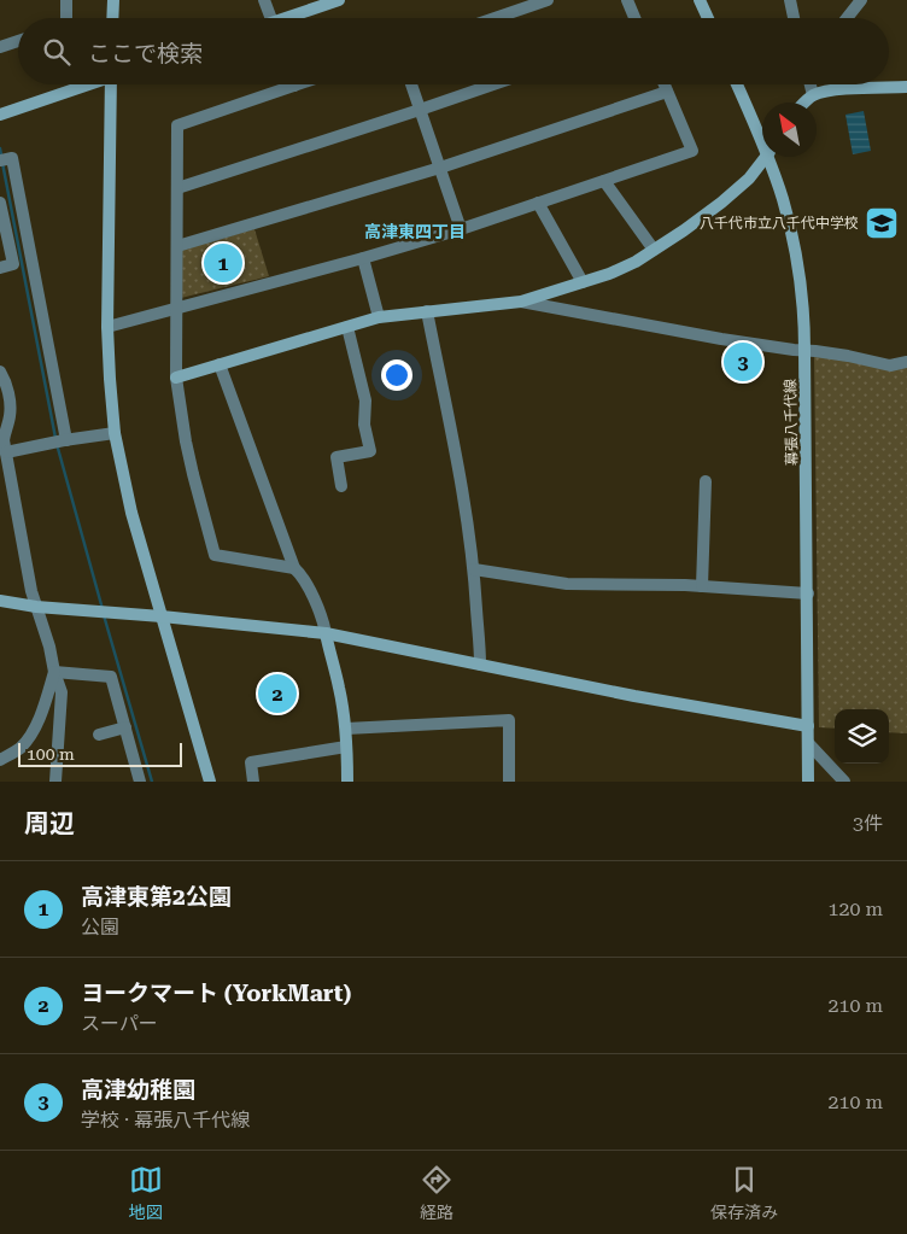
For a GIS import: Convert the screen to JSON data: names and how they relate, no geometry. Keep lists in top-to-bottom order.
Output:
{
  "streets": {
    "street": ["幕張八千代線"]
  },
  "districts": ["高津東四丁目"],
  "places": {
    "school or university": ["八千代市立八千代中学校"]
  },
  "scale_bar": "100 m",
  "north": "top left",
  "page": {
    "search": "ここで検索",
    "pins": ["1", "3", "2"],
    "scale": "100 m",
    "heading": ["周辺", "3件"],
    "list": [
      {
        "mark": "1",
        "name": "高津東第2公園",
        "note": "公園",
        "value": "120 m"
      },
      {
        "mark": "2",
        "name": "ヨークマート (YorkMart)",
        "note": "スーパー",
        "value": "210 m"
      },
      {
        "mark": "3",
        "name": "高津幼稚園",
        "note": "学校 · 幕張八千代線",
        "value": "210 m"
      }
    ],
    "nav": ["地図", "経路", "保存済み"]
  }
}
